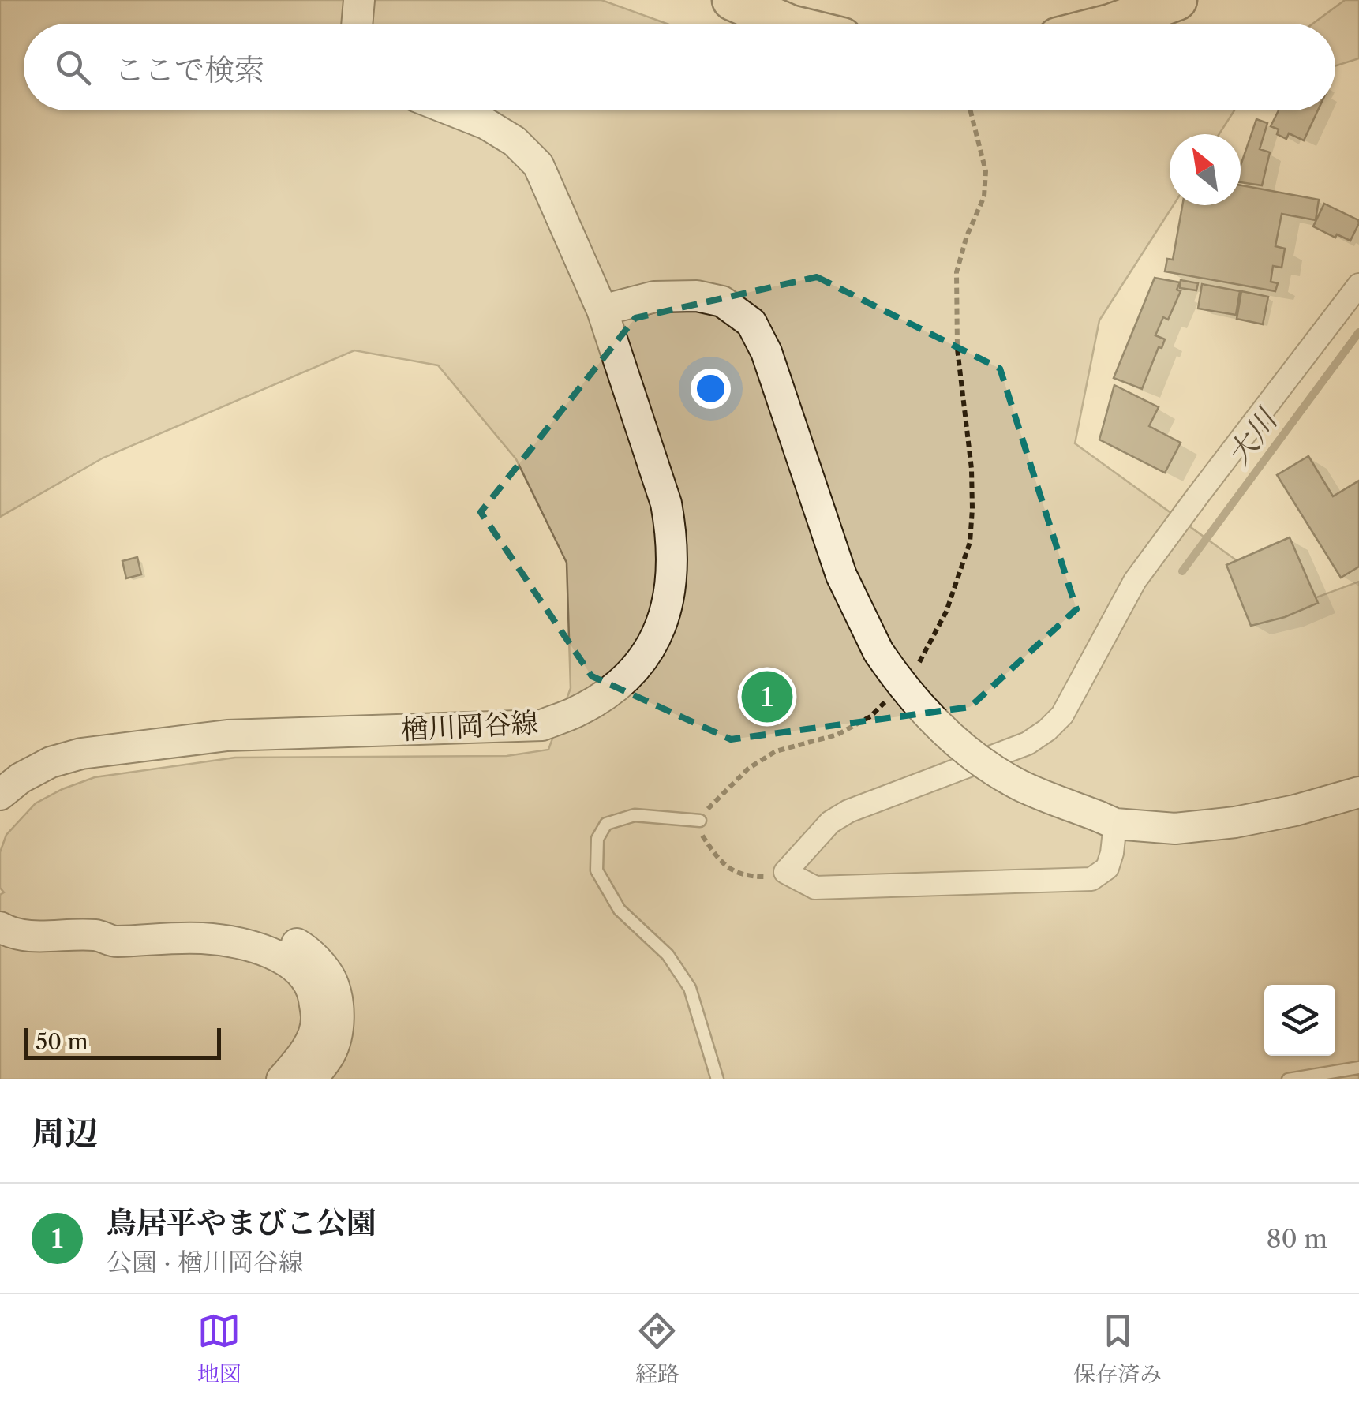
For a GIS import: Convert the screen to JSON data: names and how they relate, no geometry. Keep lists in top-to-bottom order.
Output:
{
  "streets": {
    "main road": ["楢川岡谷線"]
  },
  "water": ["大川"],
  "scale_bar": "50 m",
  "north": "top left",
  "page": {
    "search": "ここで検索",
    "pins": "1",
    "scale": "50 m",
    "heading": "周辺",
    "list": [
      {
        "mark": "1",
        "name": "鳥居平やまびこ公園",
        "note": "公園 · 楢川岡谷線",
        "value": "80 m"
      }
    ],
    "nav": ["地図", "経路", "保存済み"]
  }
}
